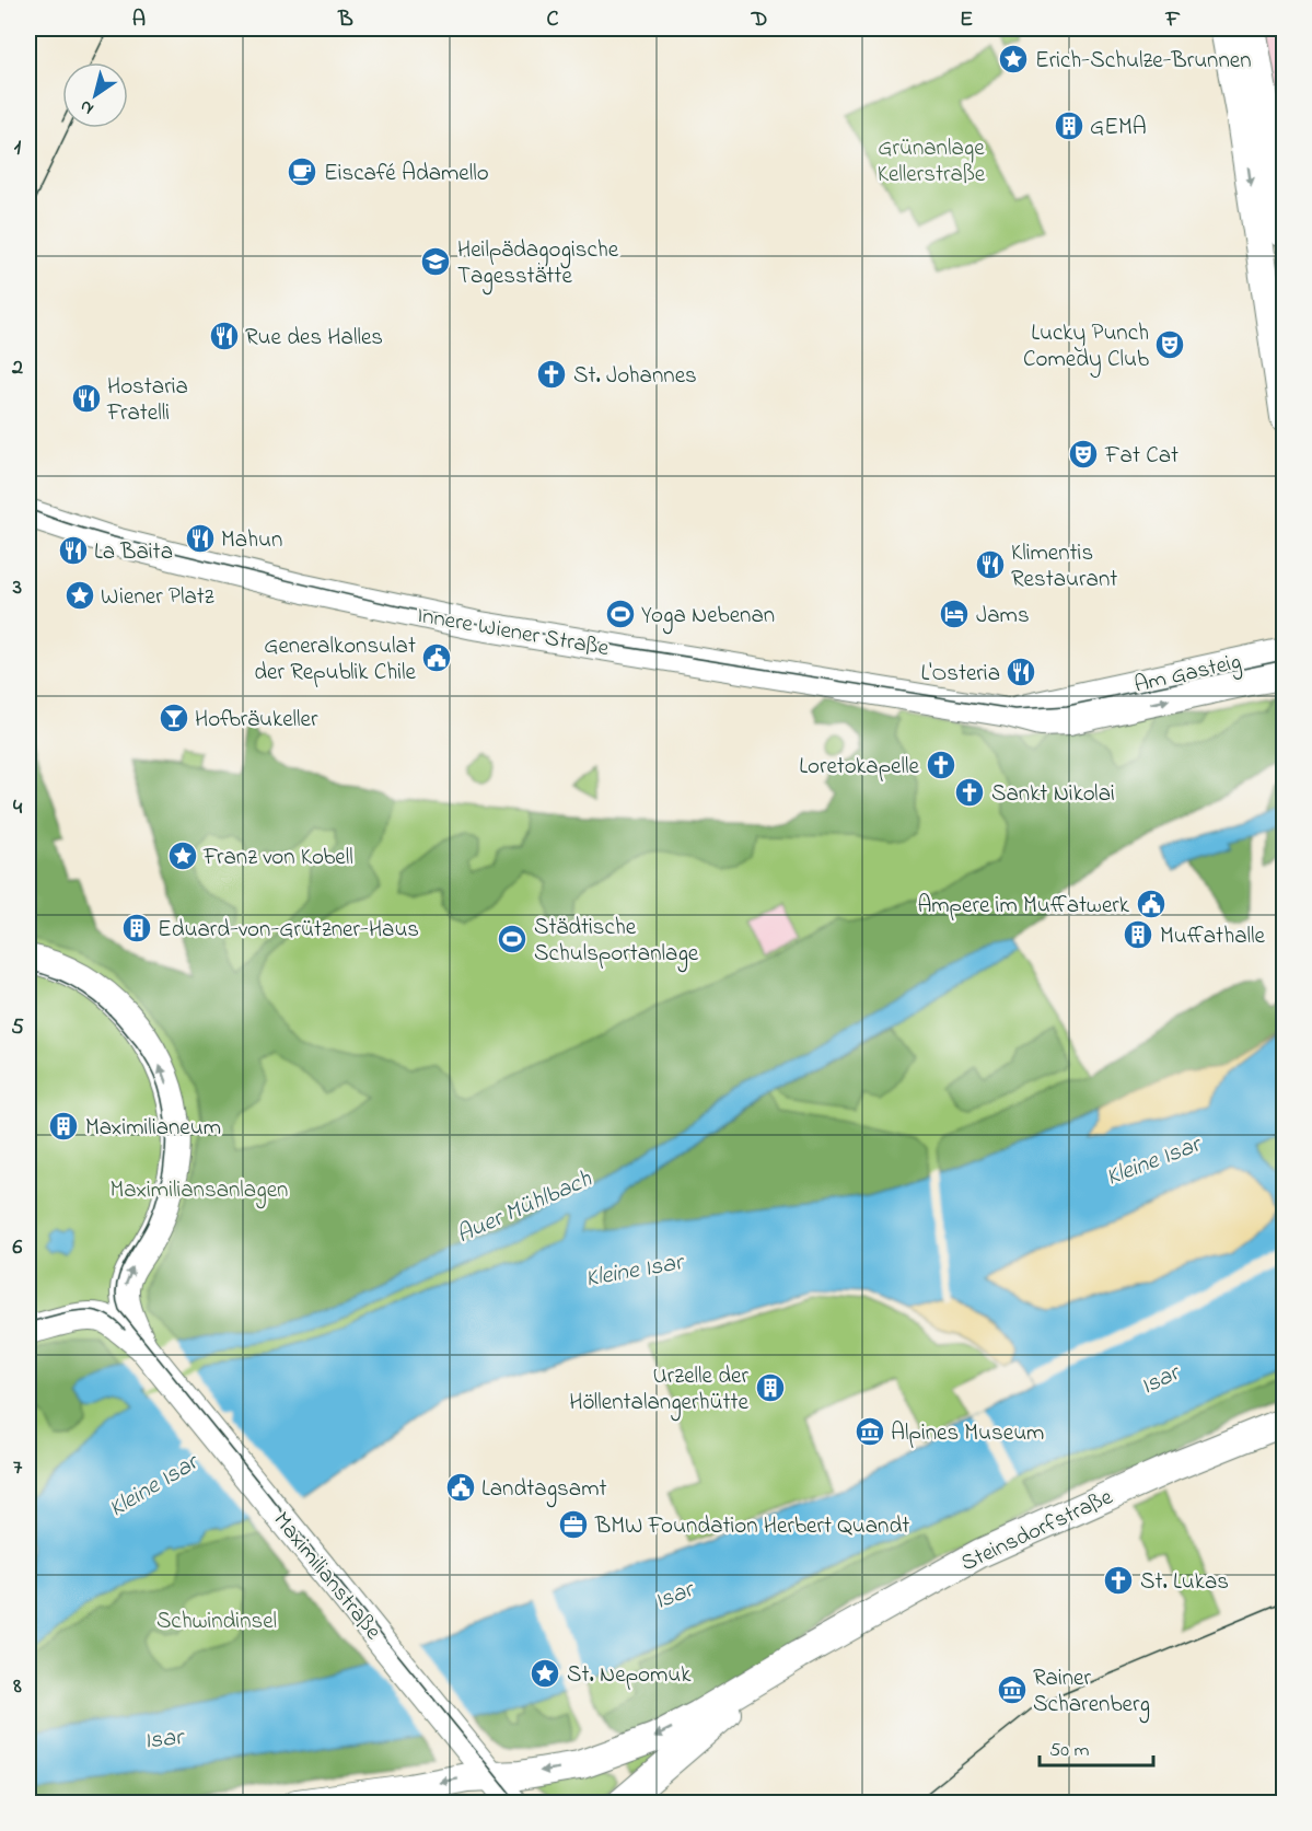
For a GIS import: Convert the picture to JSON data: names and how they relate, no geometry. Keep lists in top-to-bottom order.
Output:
{
  "streets": {
    "main road": [
      "Innere Wiener Straße",
      "Am Gasteig",
      "Steinsdorfstraße",
      "Maximilianstraße"
    ]
  },
  "crossings": [
    ["Innere Wiener Straße", "Am Gasteig"],
    ["Steinsdorfstraße", "Maximilianstraße"]
  ],
  "water": ["Kleine Isar", "Auer Mühlbach", "Isar"],
  "parks": ["Grünanlage Kellerstraße", "Maximiliansanlagen", "Schwindinsel"],
  "places": {
    "place": [
      "Erich-Schulze-Brunnen",
      "Wiener Platz",
      "Franz von Kobell",
      "St. Nepomuk"
    ],
    "building": [
      "GEMA",
      "Eduard-von-Grützner-Haus",
      "Muffathalle",
      "Maximilianeum",
      "Urzelle der Höllentalangerhütte"
    ],
    "cafe": ["Eiscafé Adamello"],
    "school or university": ["Heilpädagogische Tagesstätte"],
    "restaurant": [
      "Rue des Halles",
      "Hostaria Fratelli",
      "Mahun",
      "La Baita",
      "Klimentis Restaurant",
      "L'Osteria"
    ],
    "theatre": ["Lucky Punch Comedy Club", "Fat Cat"],
    "church": [
      "St. Johannes",
      "Loretokapelle",
      "Sankt Nikolai",
      "St. Lukas"
    ],
    "sports": ["Yoga Nebenan", "Städtische Schulsportanlage"],
    "hotel": ["Jams"],
    "public building": ["Generalkonsulat der Republik Chile", "Ampere im Muffatwerk", "Landtagsamt"],
    "bar": ["Hofbräukeller"],
    "museum": ["Alpines Museum", "Rainer Scharenberg"],
    "office": ["BMW Foundation Herbert Quandt"]
  },
  "scale_bar": "50 m",
  "north": "bottom left",
  "grid": {
    "columns": [
      "A",
      "B",
      "C",
      "D",
      "E",
      "F"
    ],
    "rows": [
      "1",
      "2",
      "3",
      "4",
      "5",
      "6",
      "7",
      "8"
    ]
  }
}
